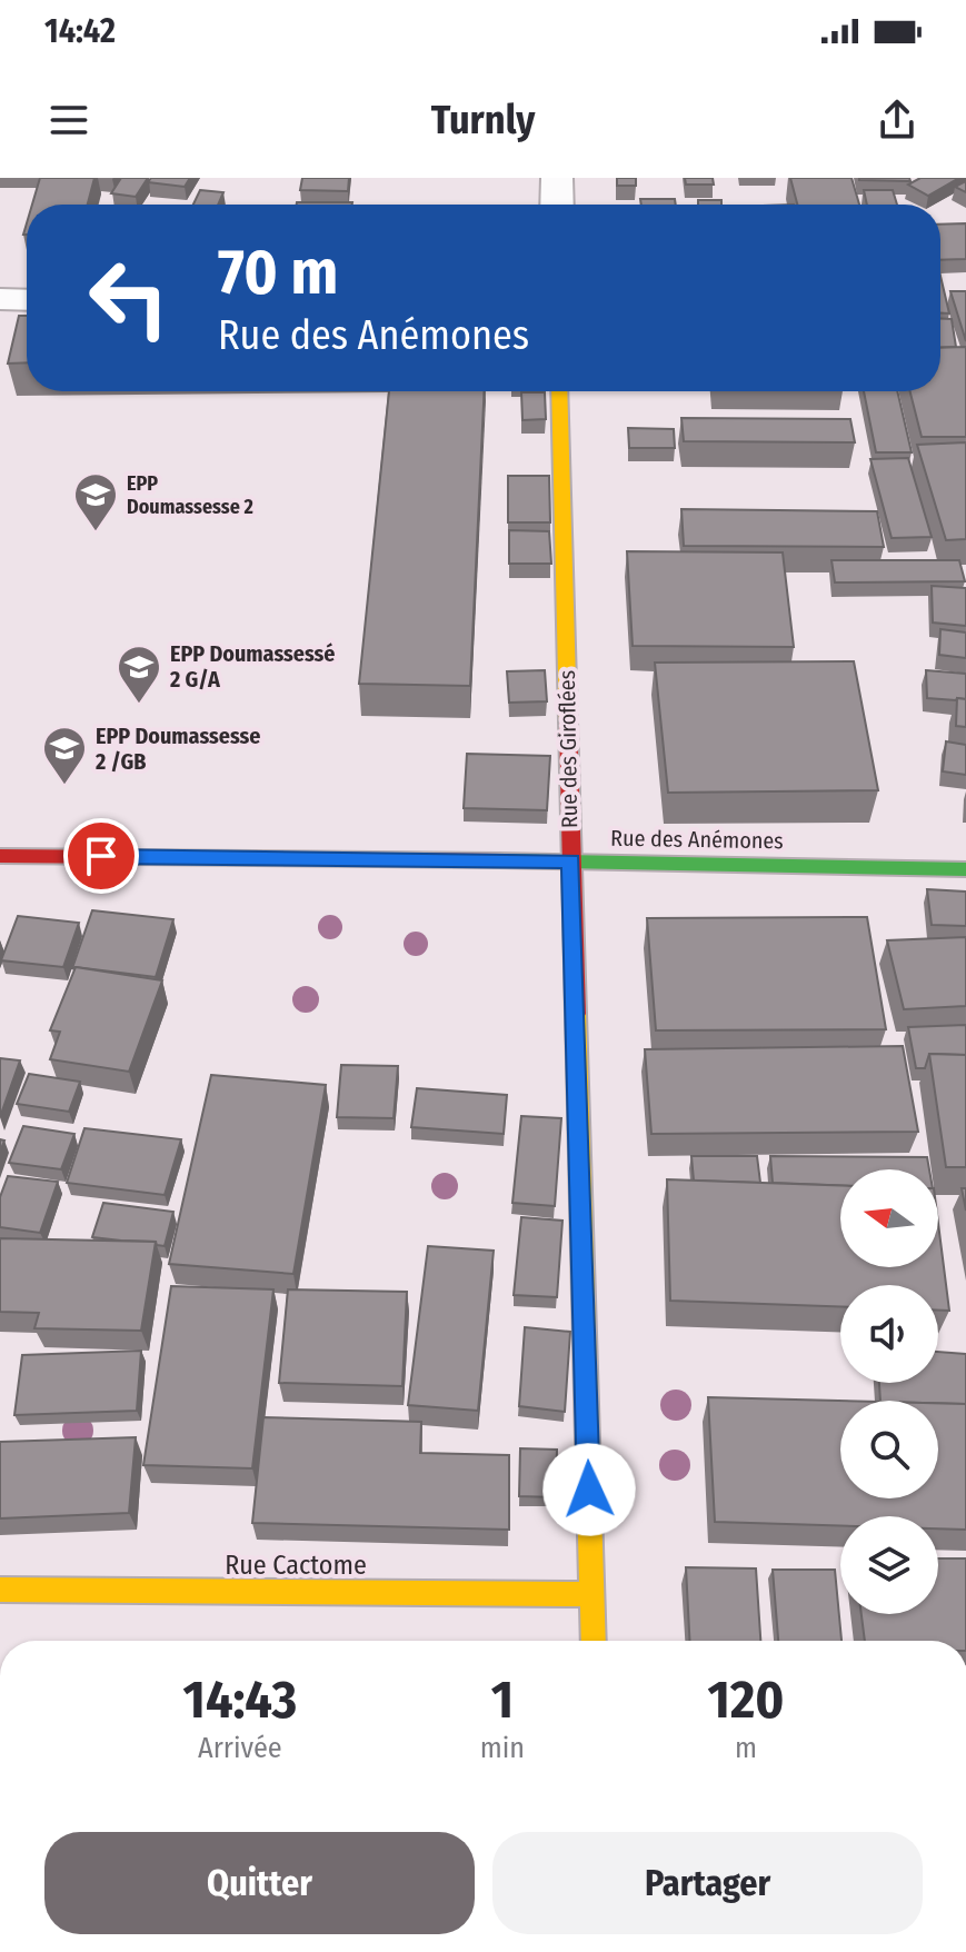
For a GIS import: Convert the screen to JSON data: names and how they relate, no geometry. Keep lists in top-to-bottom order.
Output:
{
  "streets": {
    "street": ["Rue des Giroflées", "Rue des Anémones", "Rue Cactome"]
  },
  "crossings": [
    ["Rue des Giroflées", "Rue des Anémones"],
    ["Rue des Giroflées", "Rue Cactome"]
  ],
  "places": {
    "school or university": ["EPP Doumassesse 2", "EPP Doumassessé 2 G/A", "EPP Doumassesse 2 /GB"]
  },
  "north": "left",
  "page": {
    "status": "14:42",
    "header": "Turnly",
    "turn": ["70 m", "Rue des Anémones"],
    "eta": [
      "14:43",
      "Arrivée",
      "1",
      "min",
      "120",
      "m"
    ],
    "buttons": ["Quitter", "Partager"]
  }
}
